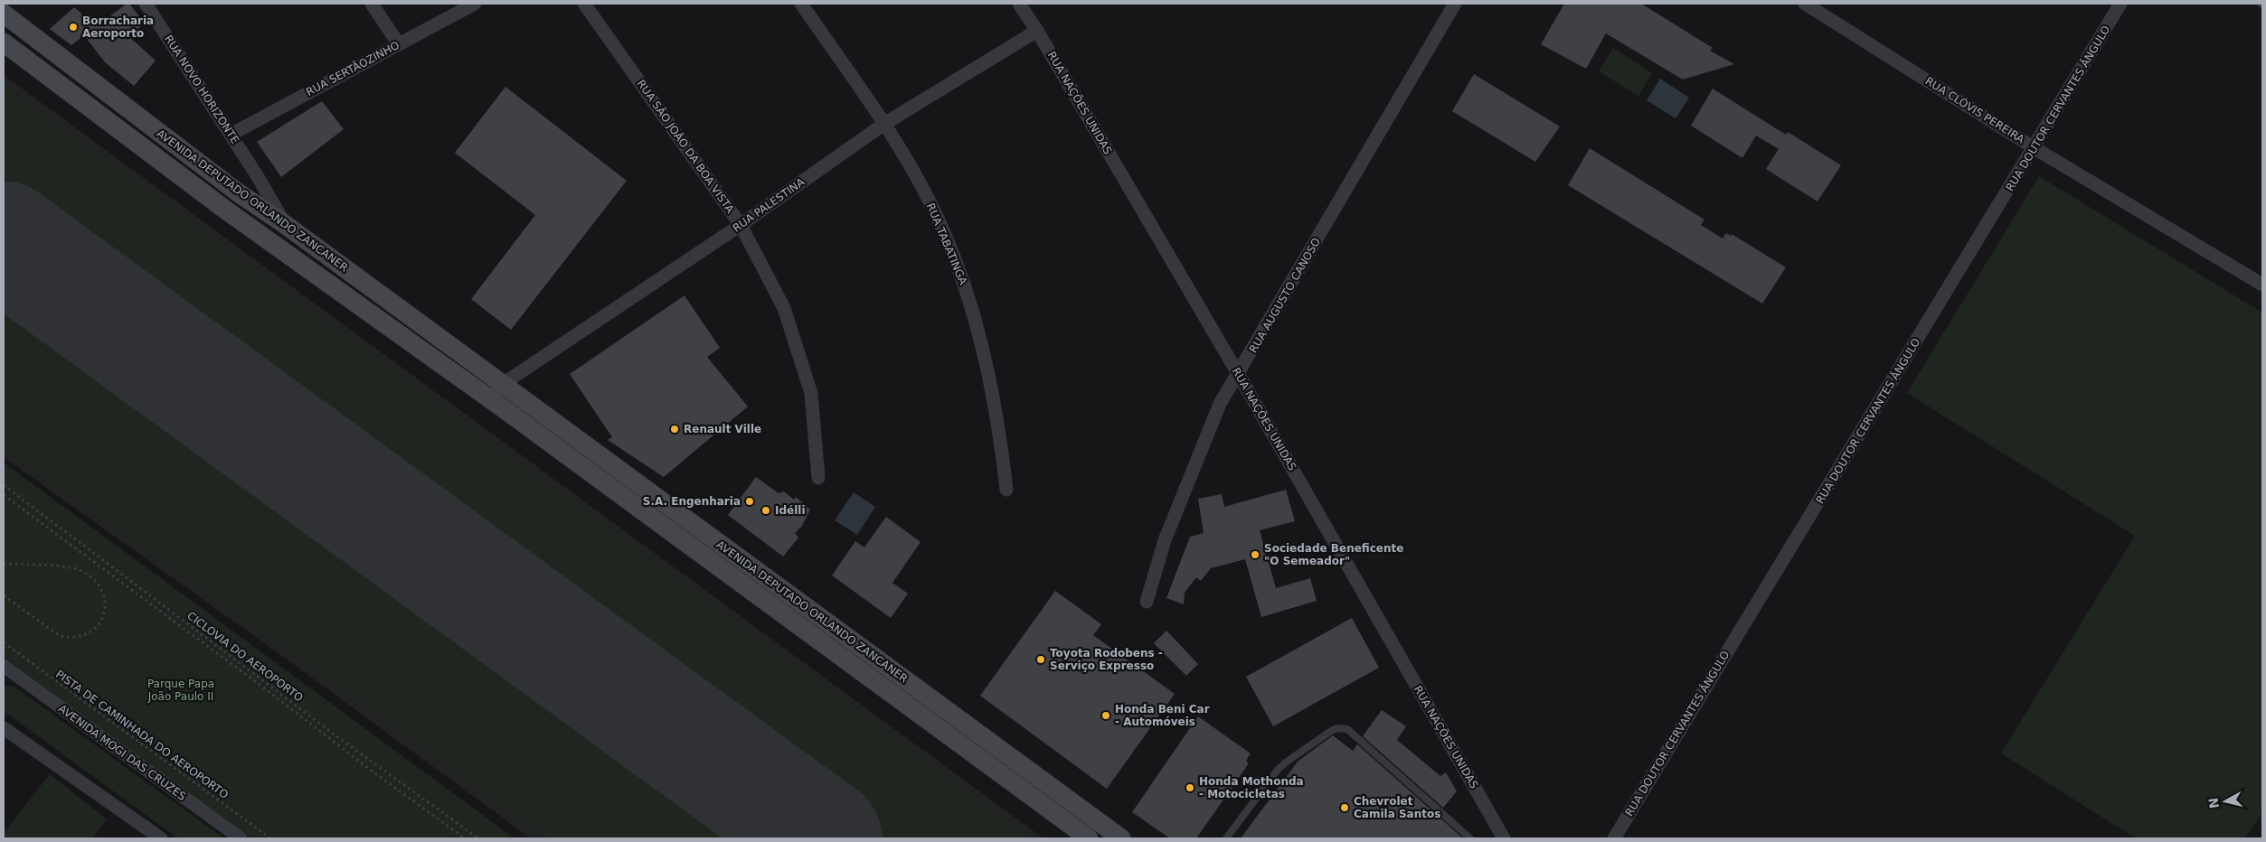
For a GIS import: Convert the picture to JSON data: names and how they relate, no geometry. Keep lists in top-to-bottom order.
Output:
{
  "streets": {
    "main road": ["AVENIDA DEPUTADO ORLANDO ZANCANER"],
    "street": [
      "RUA SERTÃOZINHO",
      "RUA NOVO HORIZONTE",
      "RUA NAÇÕES UNIDAS",
      "RUA DOUTOR CERVANTES ÂNGULO",
      "RUA CLÓVIS PEREIRA",
      "RUA SÃO JOÃO DA BOA VISTA",
      "RUA PALESTINA",
      "RUA TABATINGA",
      "RUA AUGUSTO CANOSO",
      "AVENIDA MOGI DAS CRUZES"
    ],
    "path": ["CICLOVIA DO AEROPORTO", "PISTA DE CAMINHADA DO AEROPORTO"]
  },
  "crossings": [
    ["RUA SERTÃOZINHO", "RUA NOVO HORIZONTE"],
    ["RUA NOVO HORIZONTE", "AVENIDA DEPUTADO ORLANDO ZANCANER"],
    ["RUA NAÇÕES UNIDAS", "RUA PALESTINA"],
    ["RUA NAÇÕES UNIDAS", "RUA AUGUSTO CANOSO"],
    ["RUA DOUTOR CERVANTES ÂNGULO", "RUA CLÓVIS PEREIRA"],
    ["RUA SÃO JOÃO DA BOA VISTA", "RUA PALESTINA"],
    ["AVENIDA DEPUTADO ORLANDO ZANCANER", "RUA PALESTINA"],
    ["RUA PALESTINA", "RUA TABATINGA"]
  ],
  "parks": ["Parque Papa João Paulo II"],
  "places": [
    "Borracharia Aeroporto",
    "Renault Ville",
    "S.A. Engenharia",
    "Idélli",
    "Sociedade Beneficente \"O Semeador\"",
    "Toyota Rodobens - Serviço Expresso",
    "Honda Beni Car - Automóveis",
    "Honda Mothonda - Motocicletas",
    "Chevrolet Camila Santos"
  ],
  "north": "left"
}
